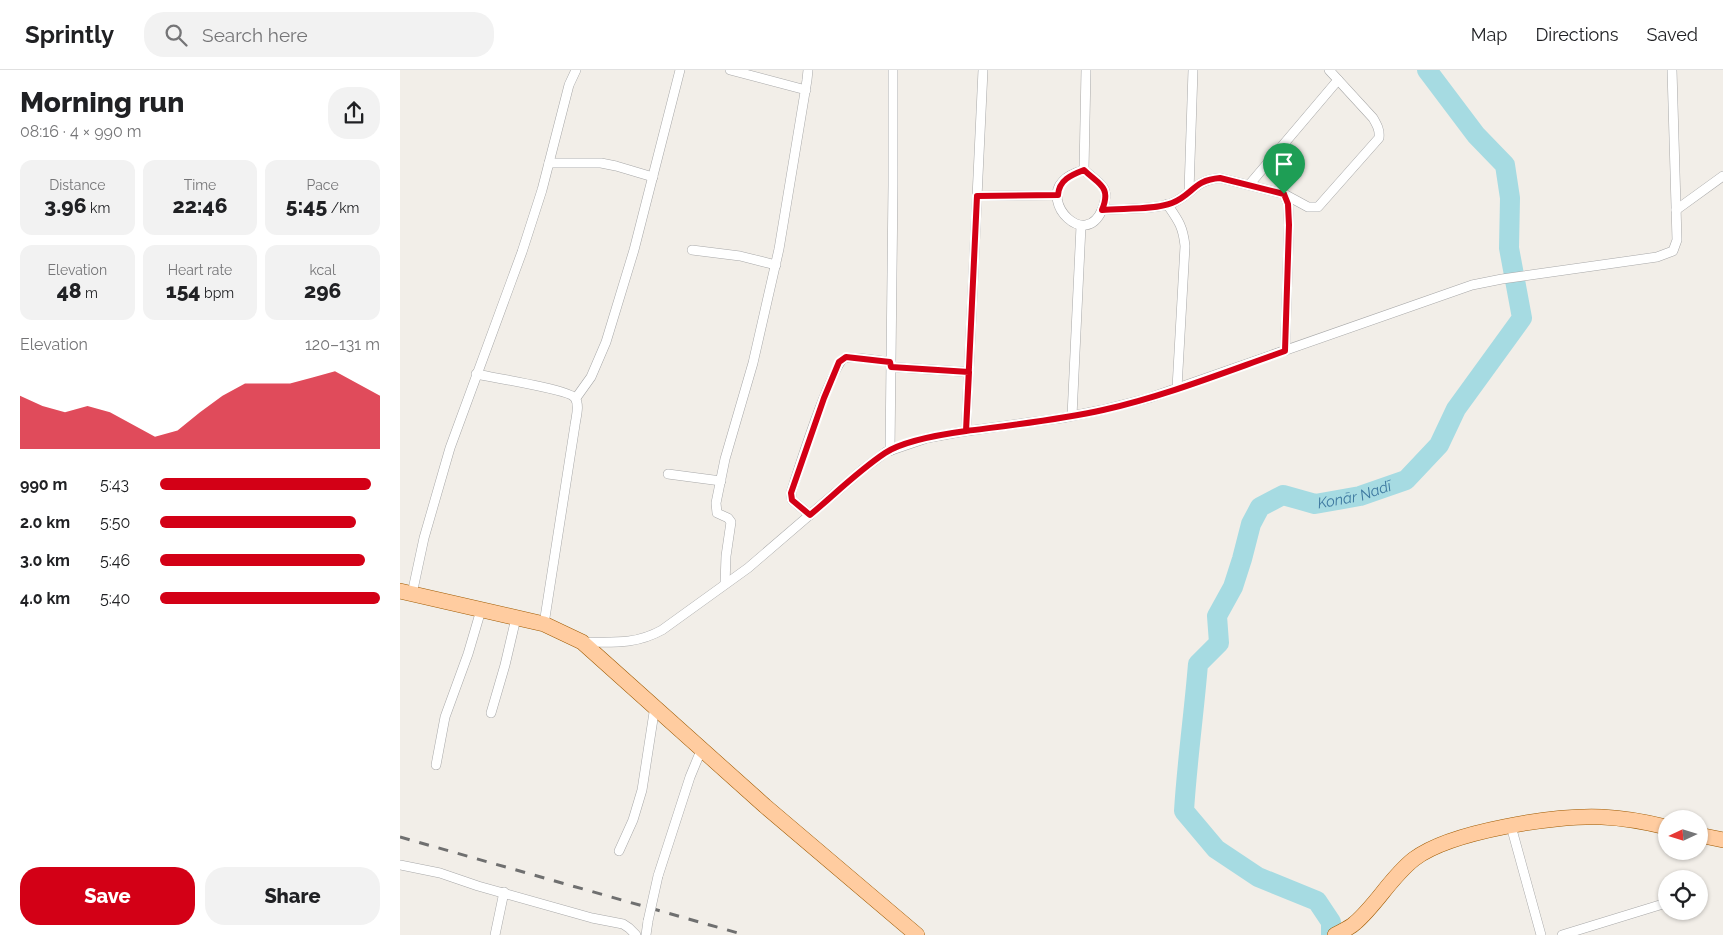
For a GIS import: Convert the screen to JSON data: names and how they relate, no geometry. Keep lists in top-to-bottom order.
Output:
{
  "water": ["Konār Nadī"],
  "north": "left",
  "page": {
    "header": "Sprintly",
    "search": "Search here",
    "nav": ["Map", "Directions", "Saved"],
    "heading": ["Morning run", "08:16 · 4 × 990 m"],
    "stats": [
      ["Distance", "3.96 km"],
      ["Time", "22:46"],
      ["Pace", "5:45 /km"],
      ["Elevation", "48 m"],
      ["Heart rate", "154 bpm"],
      ["kcal", "296"]
    ],
    "chart": ["Elevation", "120–131 m"],
    "list": [
      {
        "name": "990 m",
        "note": "5:43"
      },
      {
        "name": "2.0 km",
        "note": "5:50"
      },
      {
        "name": "3.0 km",
        "note": "5:46"
      },
      {
        "name": "4.0 km",
        "note": "5:40"
      }
    ],
    "buttons": ["Save", "Share"]
  }
}
